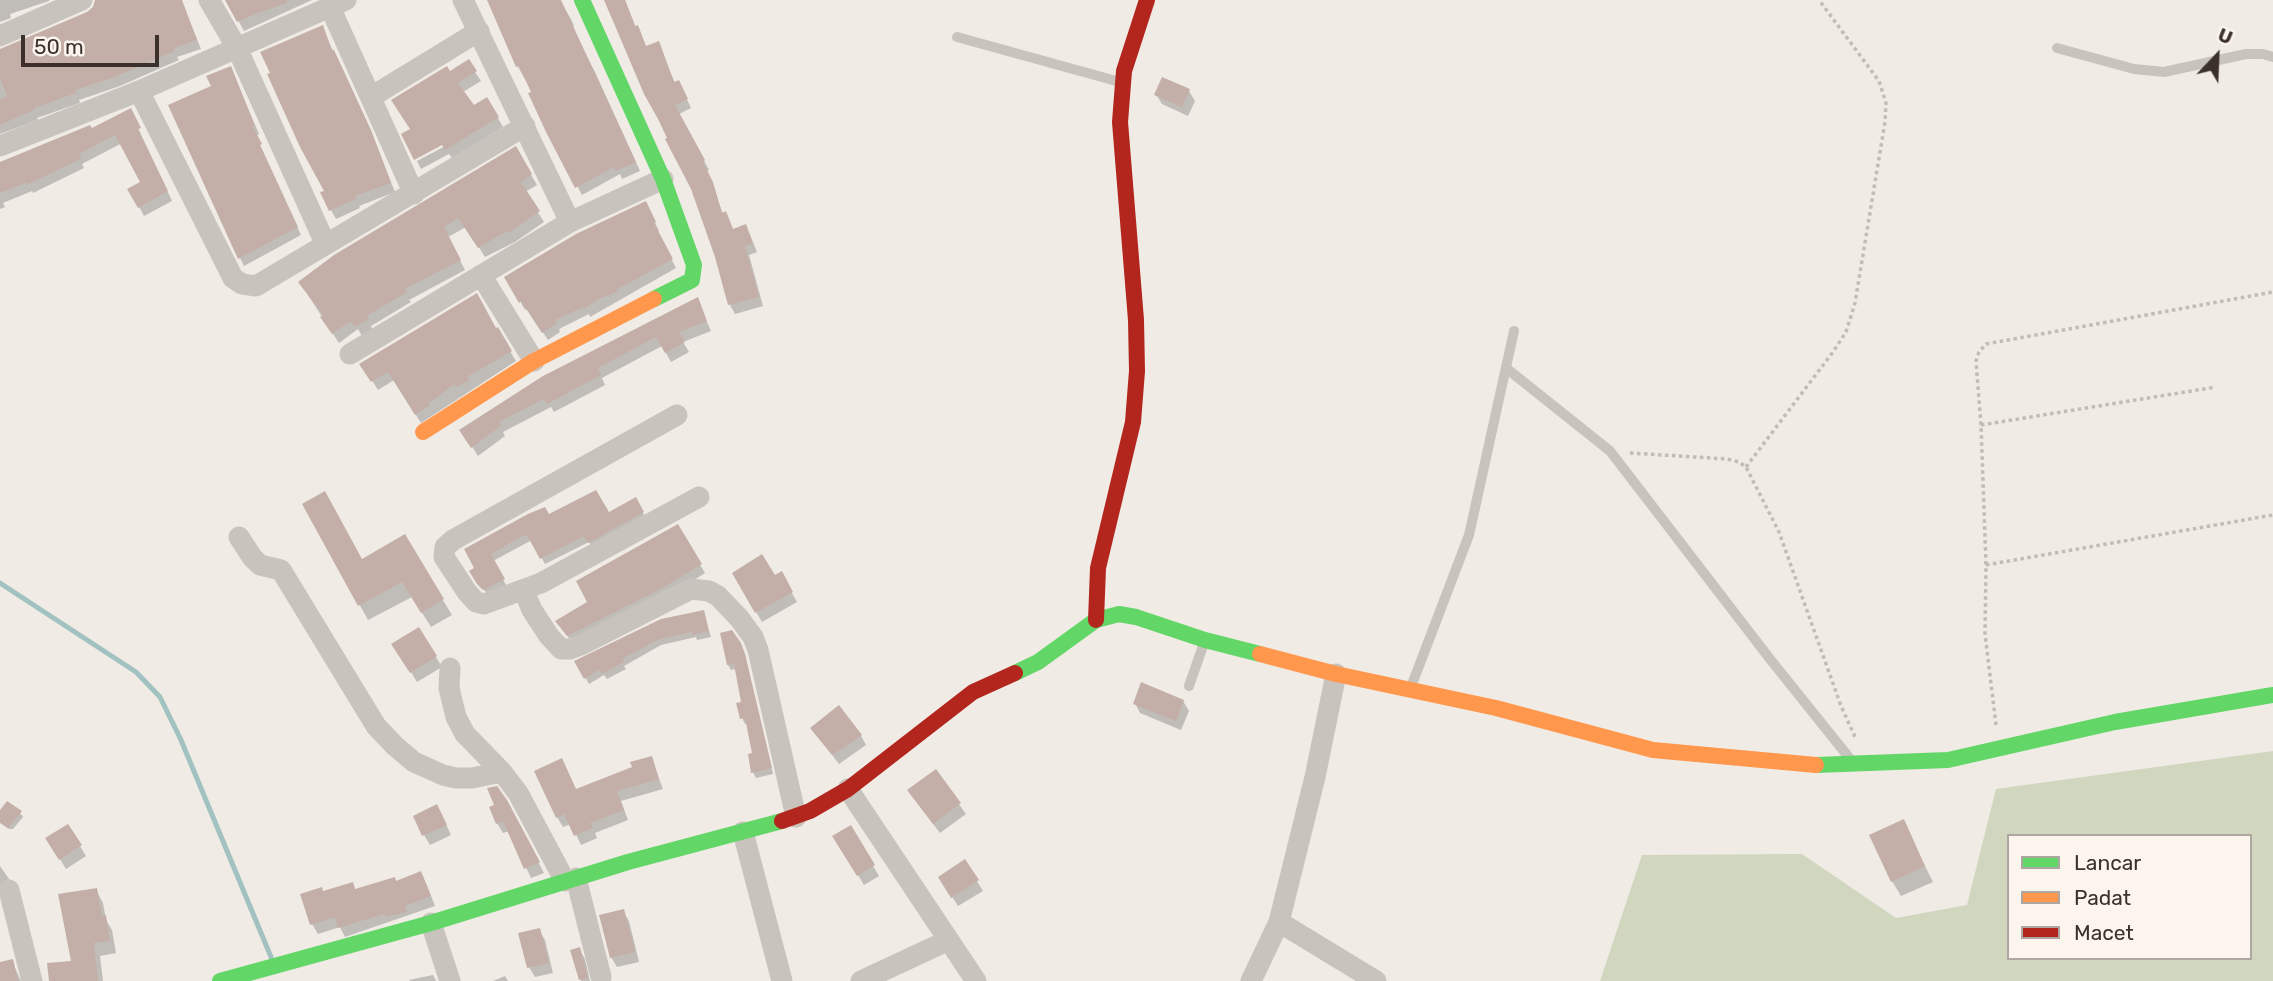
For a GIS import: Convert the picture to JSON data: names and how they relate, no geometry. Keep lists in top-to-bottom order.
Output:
{
  "legend": ["Lancar", "Padat", "Macet"],
  "scale_bar": "50 m",
  "north": "top right"
}
